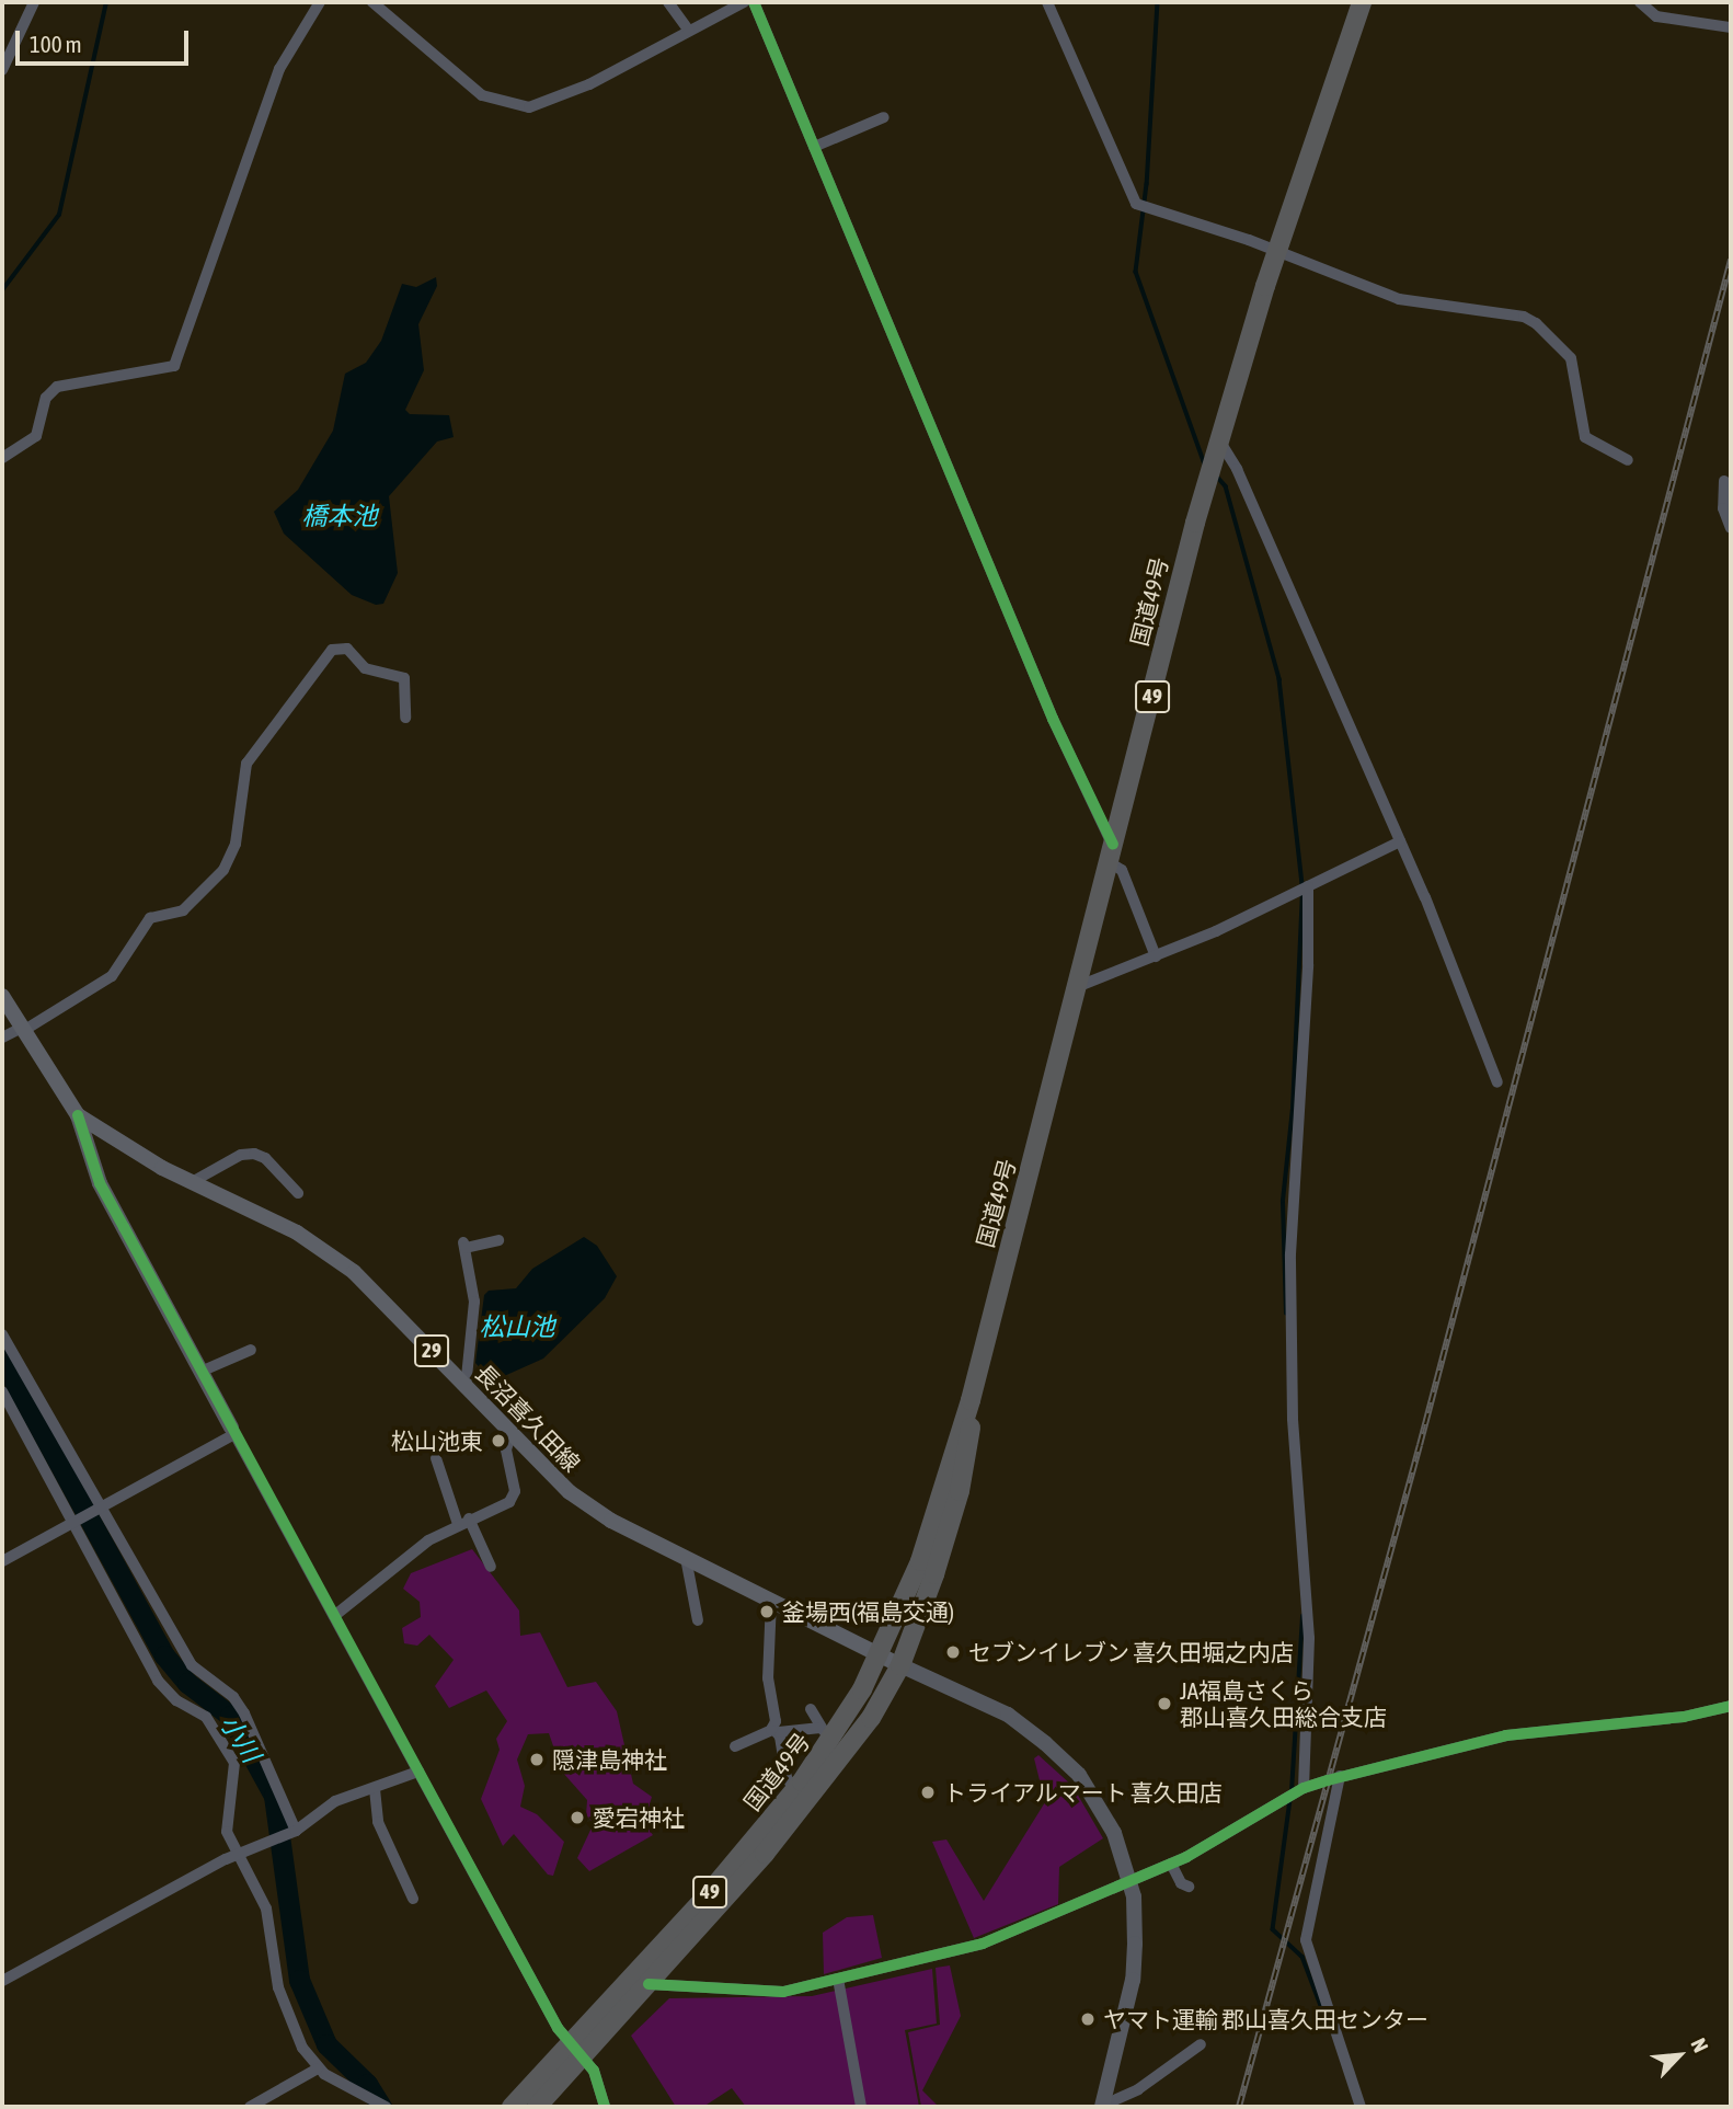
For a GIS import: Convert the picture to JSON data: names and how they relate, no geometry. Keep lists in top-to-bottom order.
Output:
{
  "streets": {
    "highway": ["国道49号", "49"],
    "main road": ["29", "長沼喜久田線"]
  },
  "crossings": [
    ["国道49号", "長沼喜久田線"]
  ],
  "water": ["橋本池", "松山池", "小川"],
  "places": [
    "松山池東",
    "釜場西(福島交通)",
    "セブンイレブン 喜久田堀之内店",
    "JA福島さくら 郡山喜久田総合支店",
    "隠津島神社",
    "トライアルマート 喜久田店",
    "愛宕神社",
    "ヤマト運輸 郡山喜久田センター"
  ],
  "scale_bar": "100 m",
  "north": "top right"
}
